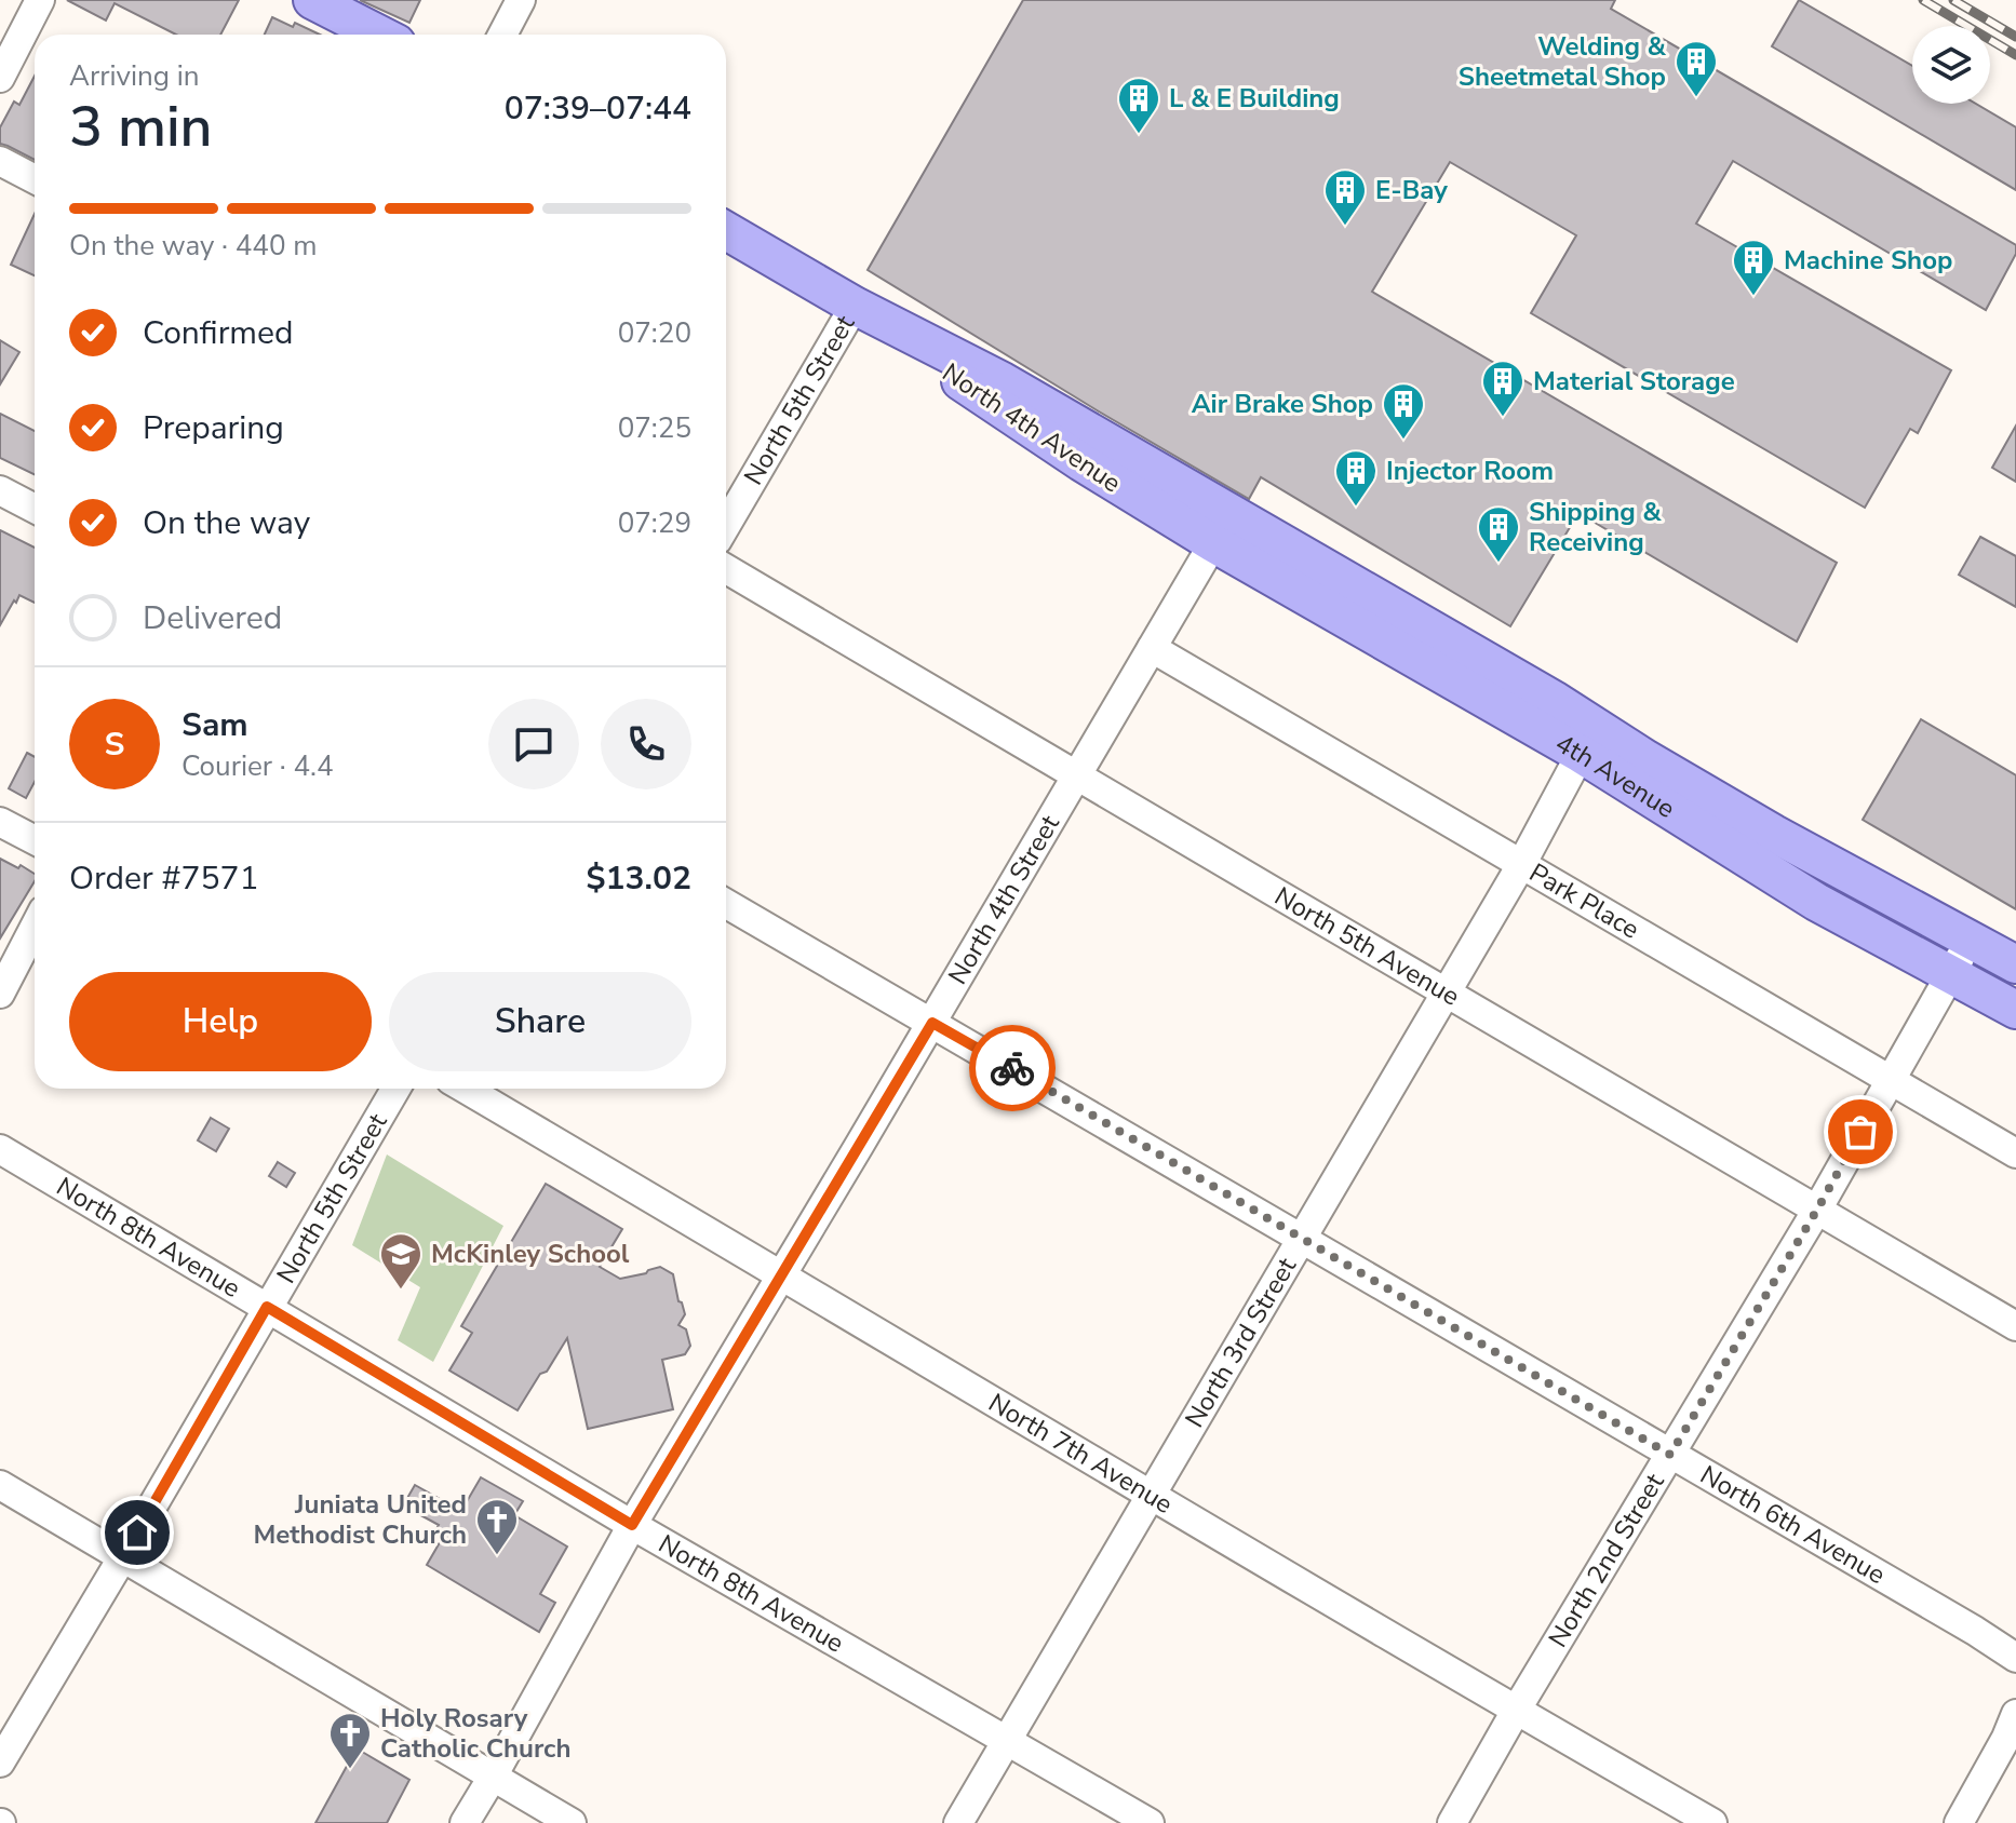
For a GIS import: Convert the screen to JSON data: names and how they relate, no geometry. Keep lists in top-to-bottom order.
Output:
{
  "streets": {
    "main road": ["North 4th Avenue", "4th Avenue"],
    "street": [
      "North 5th Street",
      "North 4th Street",
      "Park Place",
      "North 5th Avenue",
      "North 8th Avenue",
      "North 3rd Street",
      "North 7th Avenue",
      "North 6th Avenue",
      "North 2nd Street"
    ]
  },
  "crossings": [
    ["North 5th Street", "North 4th Avenue"],
    ["North 5th Street", "North 8th Avenue"],
    ["North 4th Avenue", "4th Avenue"],
    ["North 4th Avenue", "North 4th Street"],
    ["4th Avenue", "North 4th Street"],
    ["4th Avenue", "North 3rd Street"],
    ["4th Avenue", "North 2nd Street"],
    ["North 4th Street", "Park Place"],
    ["North 4th Street", "North 5th Avenue"],
    ["North 4th Street", "North 8th Avenue"],
    ["North 4th Street", "North 7th Avenue"],
    ["North 4th Street", "North 6th Avenue"],
    ["Park Place", "North 3rd Street"],
    ["Park Place", "North 2nd Street"],
    ["North 5th Avenue", "North 3rd Street"],
    ["North 5th Avenue", "North 2nd Street"],
    ["North 8th Avenue", "North 3rd Street"],
    ["North 3rd Street", "North 7th Avenue"],
    ["North 3rd Street", "North 6th Avenue"],
    ["North 7th Avenue", "North 2nd Street"],
    ["North 6th Avenue", "North 2nd Street"]
  ],
  "places": {
    "building": [
      "Welding & Sheetmetal Shop",
      "L & E Building",
      "E-Bay",
      "Machine Shop",
      "Material Storage",
      "Air Brake Shop",
      "Injector Room",
      "Shipping & Receiving"
    ],
    "school or university": ["McKinley School"],
    "church": ["Juniata United Methodist Church", "Holy Rosary Catholic Church"]
  },
  "page": {
    "heading": ["3 min", "Arriving in", "07:39–07:44"],
    "panel": [
      "Sam",
      "Courier · 4.4",
      "Order #7571",
      "$13.02"
    ],
    "bar": "On the way · 440 m",
    "list": [
      ["Confirmed", "07:20"],
      ["Preparing", "07:25"],
      ["On the way", "07:29"],
      "Delivered"
    ],
    "round": "S",
    "buttons": ["Help", "Share"]
  }
}
